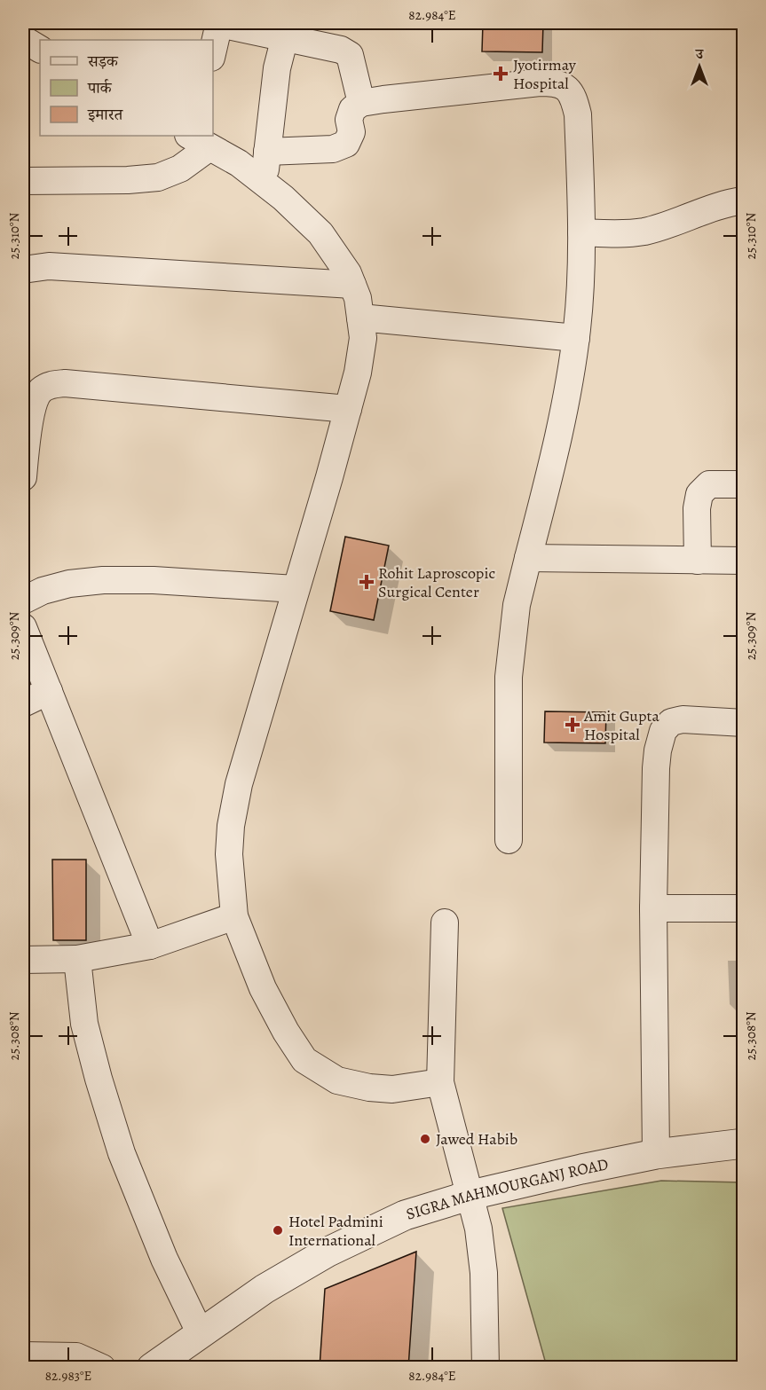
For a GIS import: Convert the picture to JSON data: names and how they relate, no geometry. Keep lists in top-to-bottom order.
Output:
{
  "streets": {
    "street": ["SIGRA MAHMOURGANJ ROAD"]
  },
  "places": {
    "health": ["Jyotirmay Hospital", "Rohit Laproscopic Surgical Center", "Amit Gupta Hospital"],
    "other": ["Jawed Habib", "Hotel Padmini International"]
  },
  "legend": ["सड़क", "पार्क", "इमारत"],
  "north": "top",
  "coordinates": [
    "82.984°E",
    "25.310°N",
    "25.309°N",
    "25.308°N",
    "82.983°E"
  ]
}
